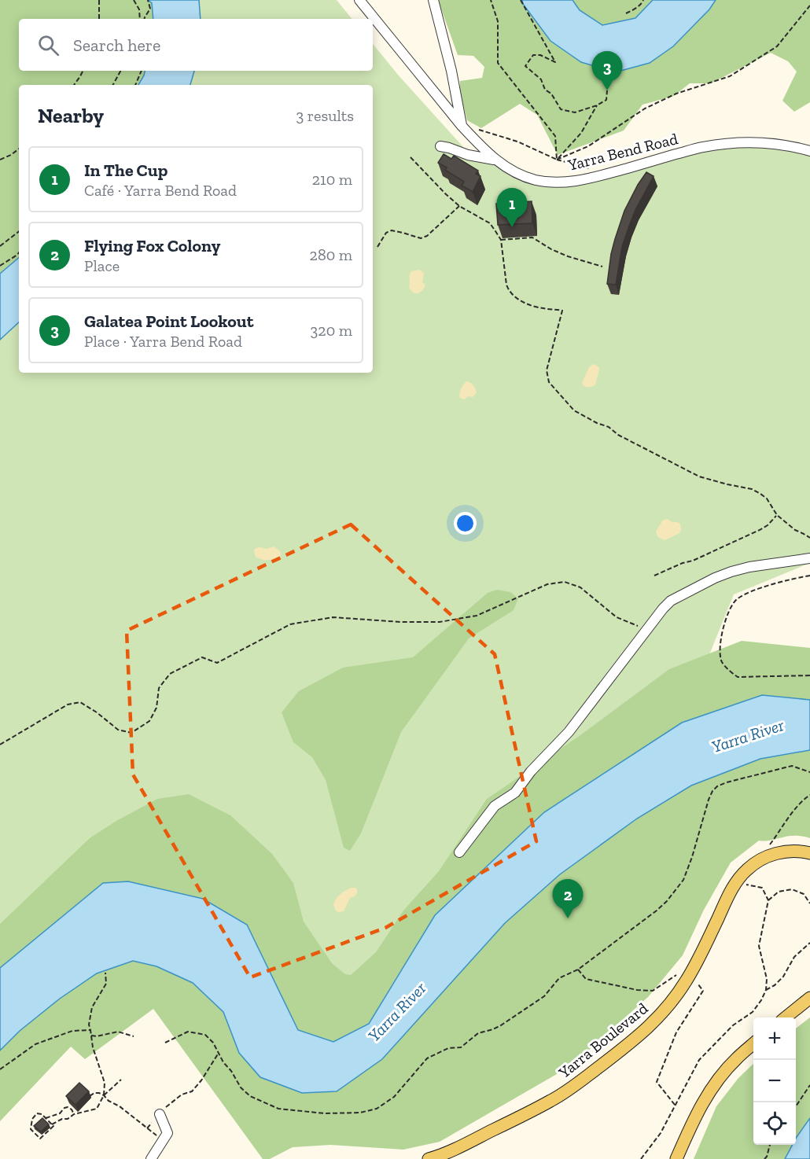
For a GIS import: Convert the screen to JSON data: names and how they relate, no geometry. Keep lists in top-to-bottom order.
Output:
{
  "streets": {
    "main road": ["Yarra Boulevard"],
    "street": ["Yarra Bend Road"]
  },
  "water": ["Yarra River"],
  "page": {
    "search": "Search here",
    "pins": ["3", "1", "2"],
    "heading": ["Nearby", "3 results"],
    "list": [
      {
        "mark": "1",
        "name": "In The Cup",
        "note": "Café · Yarra Bend Road",
        "value": "210 m"
      },
      {
        "mark": "2",
        "name": "Flying Fox Colony",
        "note": "Place",
        "value": "280 m"
      },
      {
        "mark": "3",
        "name": "Galatea Point Lookout",
        "note": "Place · Yarra Bend Road",
        "value": "320 m"
      }
    ],
    "map_buttons": ["+", "−"]
  }
}
